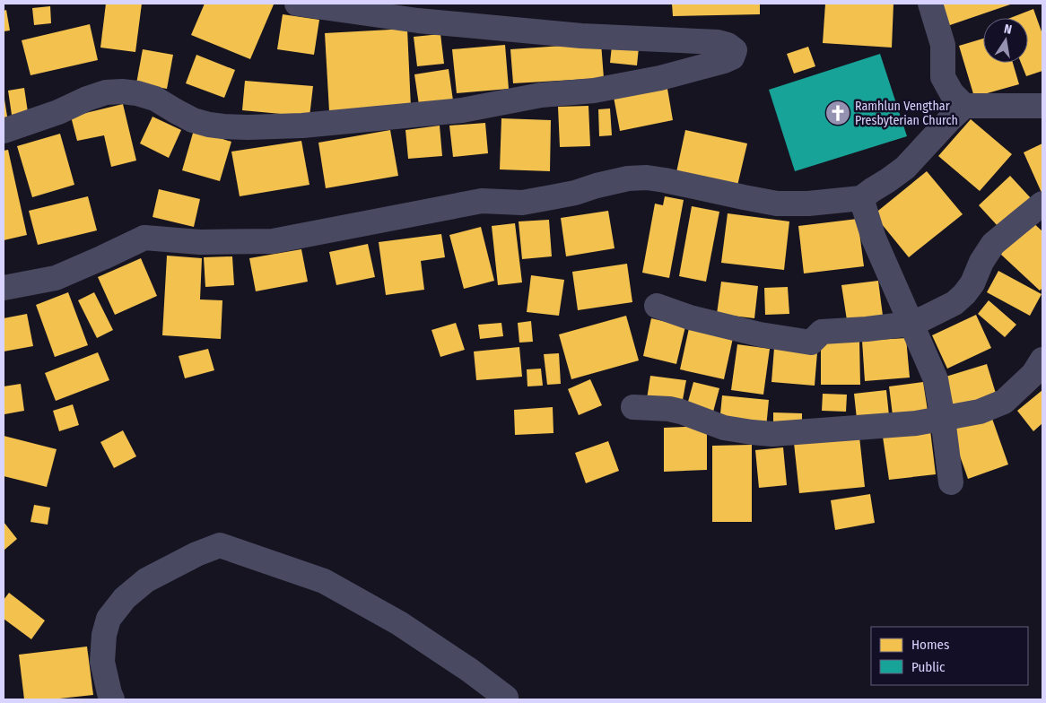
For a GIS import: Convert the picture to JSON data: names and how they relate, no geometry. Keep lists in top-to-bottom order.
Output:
{
  "places": {
    "church": ["Ramhlun Vengthar Presbyterian Church"]
  },
  "legend": ["Homes", "Public"],
  "north": "top"
}
